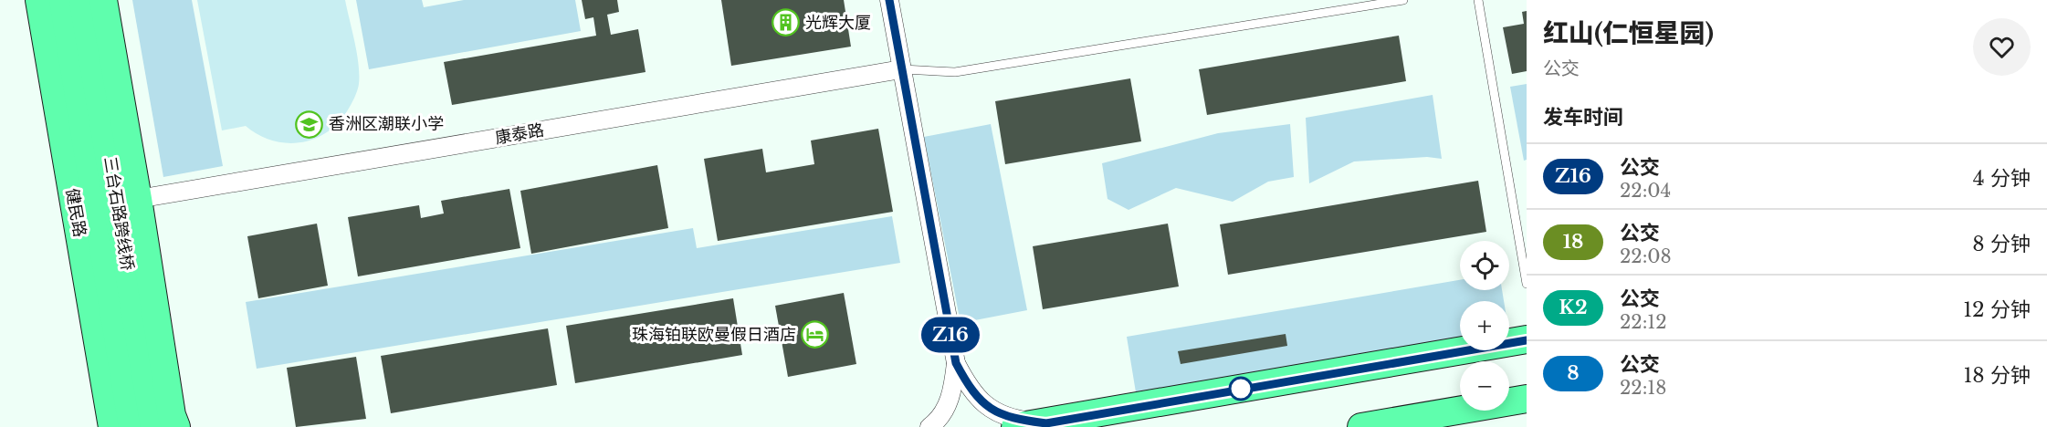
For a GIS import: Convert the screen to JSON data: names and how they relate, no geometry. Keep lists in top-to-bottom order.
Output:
{
  "streets": {
    "main road": ["健民路", "三台石路跨线桥"],
    "street": ["康泰路"]
  },
  "crossings": [
    ["健民路", "三台石路跨线桥"]
  ],
  "places": {
    "building": ["光辉大厦"],
    "school or university": ["香洲区潮联小学"],
    "hotel": ["珠海铂联欧曼假日酒店"]
  },
  "lines": ["bus line Z16"],
  "page": {
    "on_map": "Z16",
    "heading": [
      ["红山(仁恒星园)", "公交"],
      "发车时间"
    ],
    "list": [
      {
        "mark": "Z16",
        "name": "公交",
        "note": "22:04",
        "value": "4 分钟"
      },
      {
        "mark": "18",
        "name": "公交",
        "note": "22:08",
        "value": "8 分钟"
      },
      {
        "mark": "K2",
        "name": "公交",
        "note": "22:12",
        "value": "12 分钟"
      },
      {
        "mark": "8",
        "name": "公交",
        "note": "22:18",
        "value": "18 分钟"
      }
    ],
    "map_buttons": ["+", "−"]
  }
}
